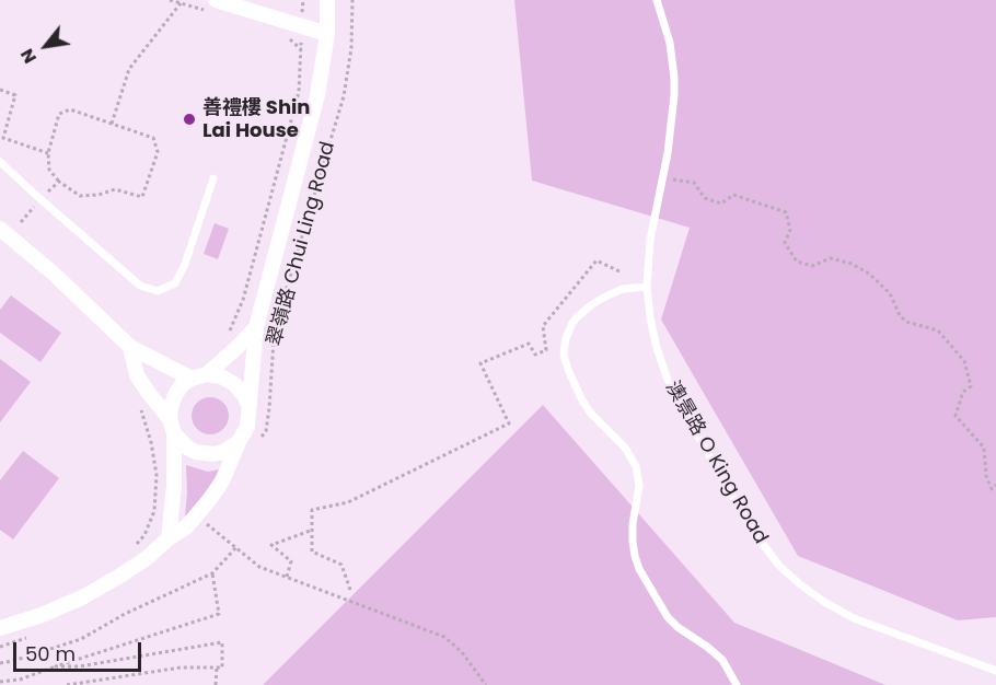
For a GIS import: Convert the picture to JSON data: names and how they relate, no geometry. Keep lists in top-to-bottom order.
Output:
{
  "streets": {
    "street": ["翠嶺路 Chui Ling Road"],
    "lane": ["澳景路 O King Road"]
  },
  "places": ["善禮樓 Shin Lai House"],
  "scale_bar": "50 m",
  "north": "bottom left"
}
